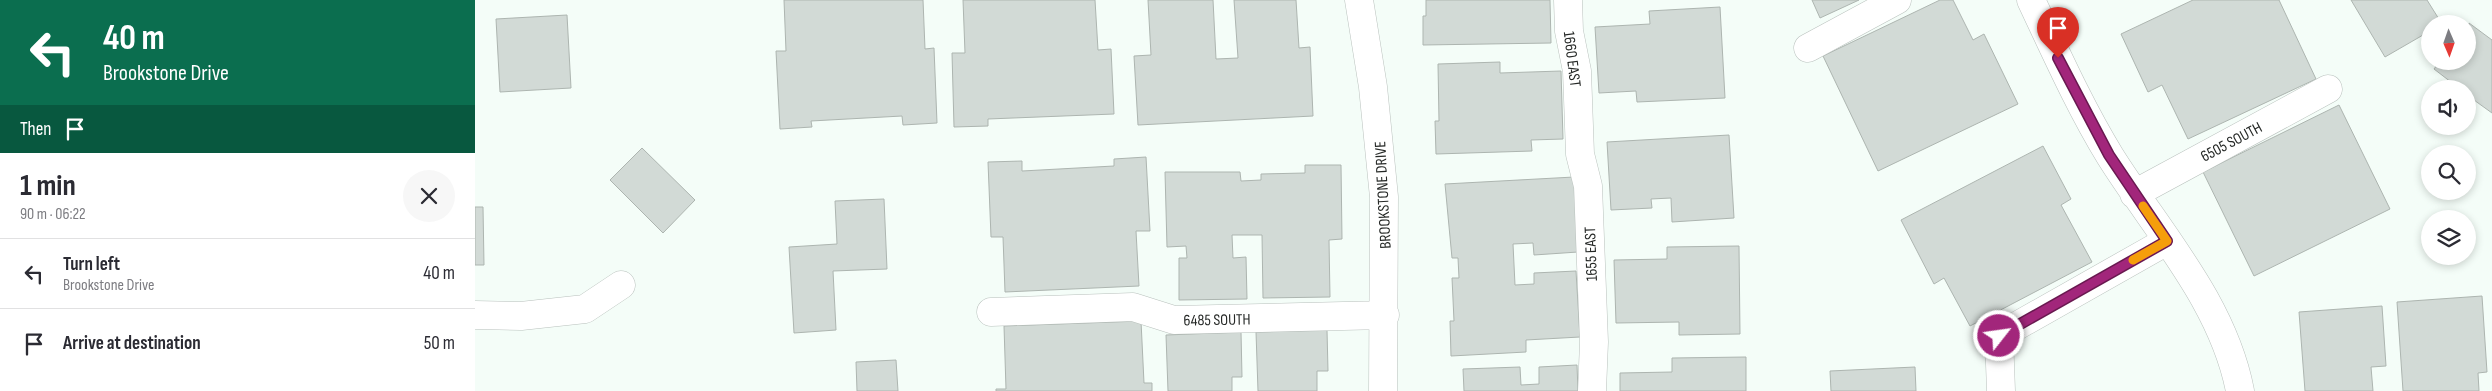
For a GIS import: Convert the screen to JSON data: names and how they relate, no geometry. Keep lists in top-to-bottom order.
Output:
{
  "streets": {
    "street": [
      "1660 EAST",
      "6505 SOUTH",
      "BROOKSTONE DRIVE",
      "1655 EAST",
      "6485 SOUTH"
    ]
  },
  "crossings": [
    ["1660 EAST", "1655 EAST"],
    ["BROOKSTONE DRIVE", "6485 SOUTH"]
  ],
  "north": "bottom",
  "page": {
    "turn": ["40 m", "Brookstone Drive"],
    "then": "Then",
    "heading": ["1 min", "90 m · 06:22"],
    "list": [
      {
        "name": "Turn left",
        "note": "Brookstone Drive",
        "value": "40 m"
      },
      {
        "name": "Arrive at destination",
        "value": "50 m"
      }
    ]
  }
}
